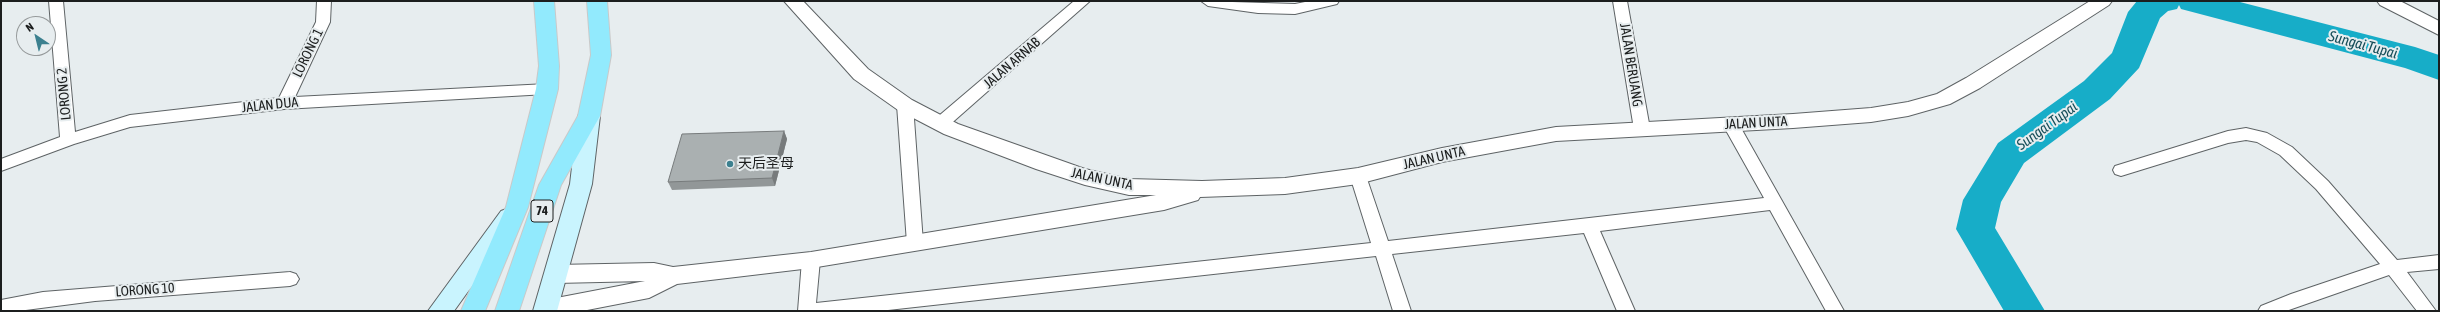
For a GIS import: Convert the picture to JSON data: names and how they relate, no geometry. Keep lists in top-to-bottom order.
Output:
{
  "streets": {
    "main road": ["74"],
    "street": [
      "LORONG 1",
      "JALAN ARNAB",
      "JALAN BERUANG",
      "LORONG 2",
      "JALAN DUA",
      "JALAN UNTA",
      "LORONG 10"
    ]
  },
  "crossings": [
    ["LORONG 1", "JALAN DUA"],
    ["JALAN ARNAB", "JALAN UNTA"],
    ["JALAN BERUANG", "JALAN UNTA"],
    ["LORONG 2", "JALAN DUA"],
    ["JALAN DUA", "74"]
  ],
  "water": ["Sungai Tupai"],
  "places": ["天后圣母"],
  "north": "top left"
}
